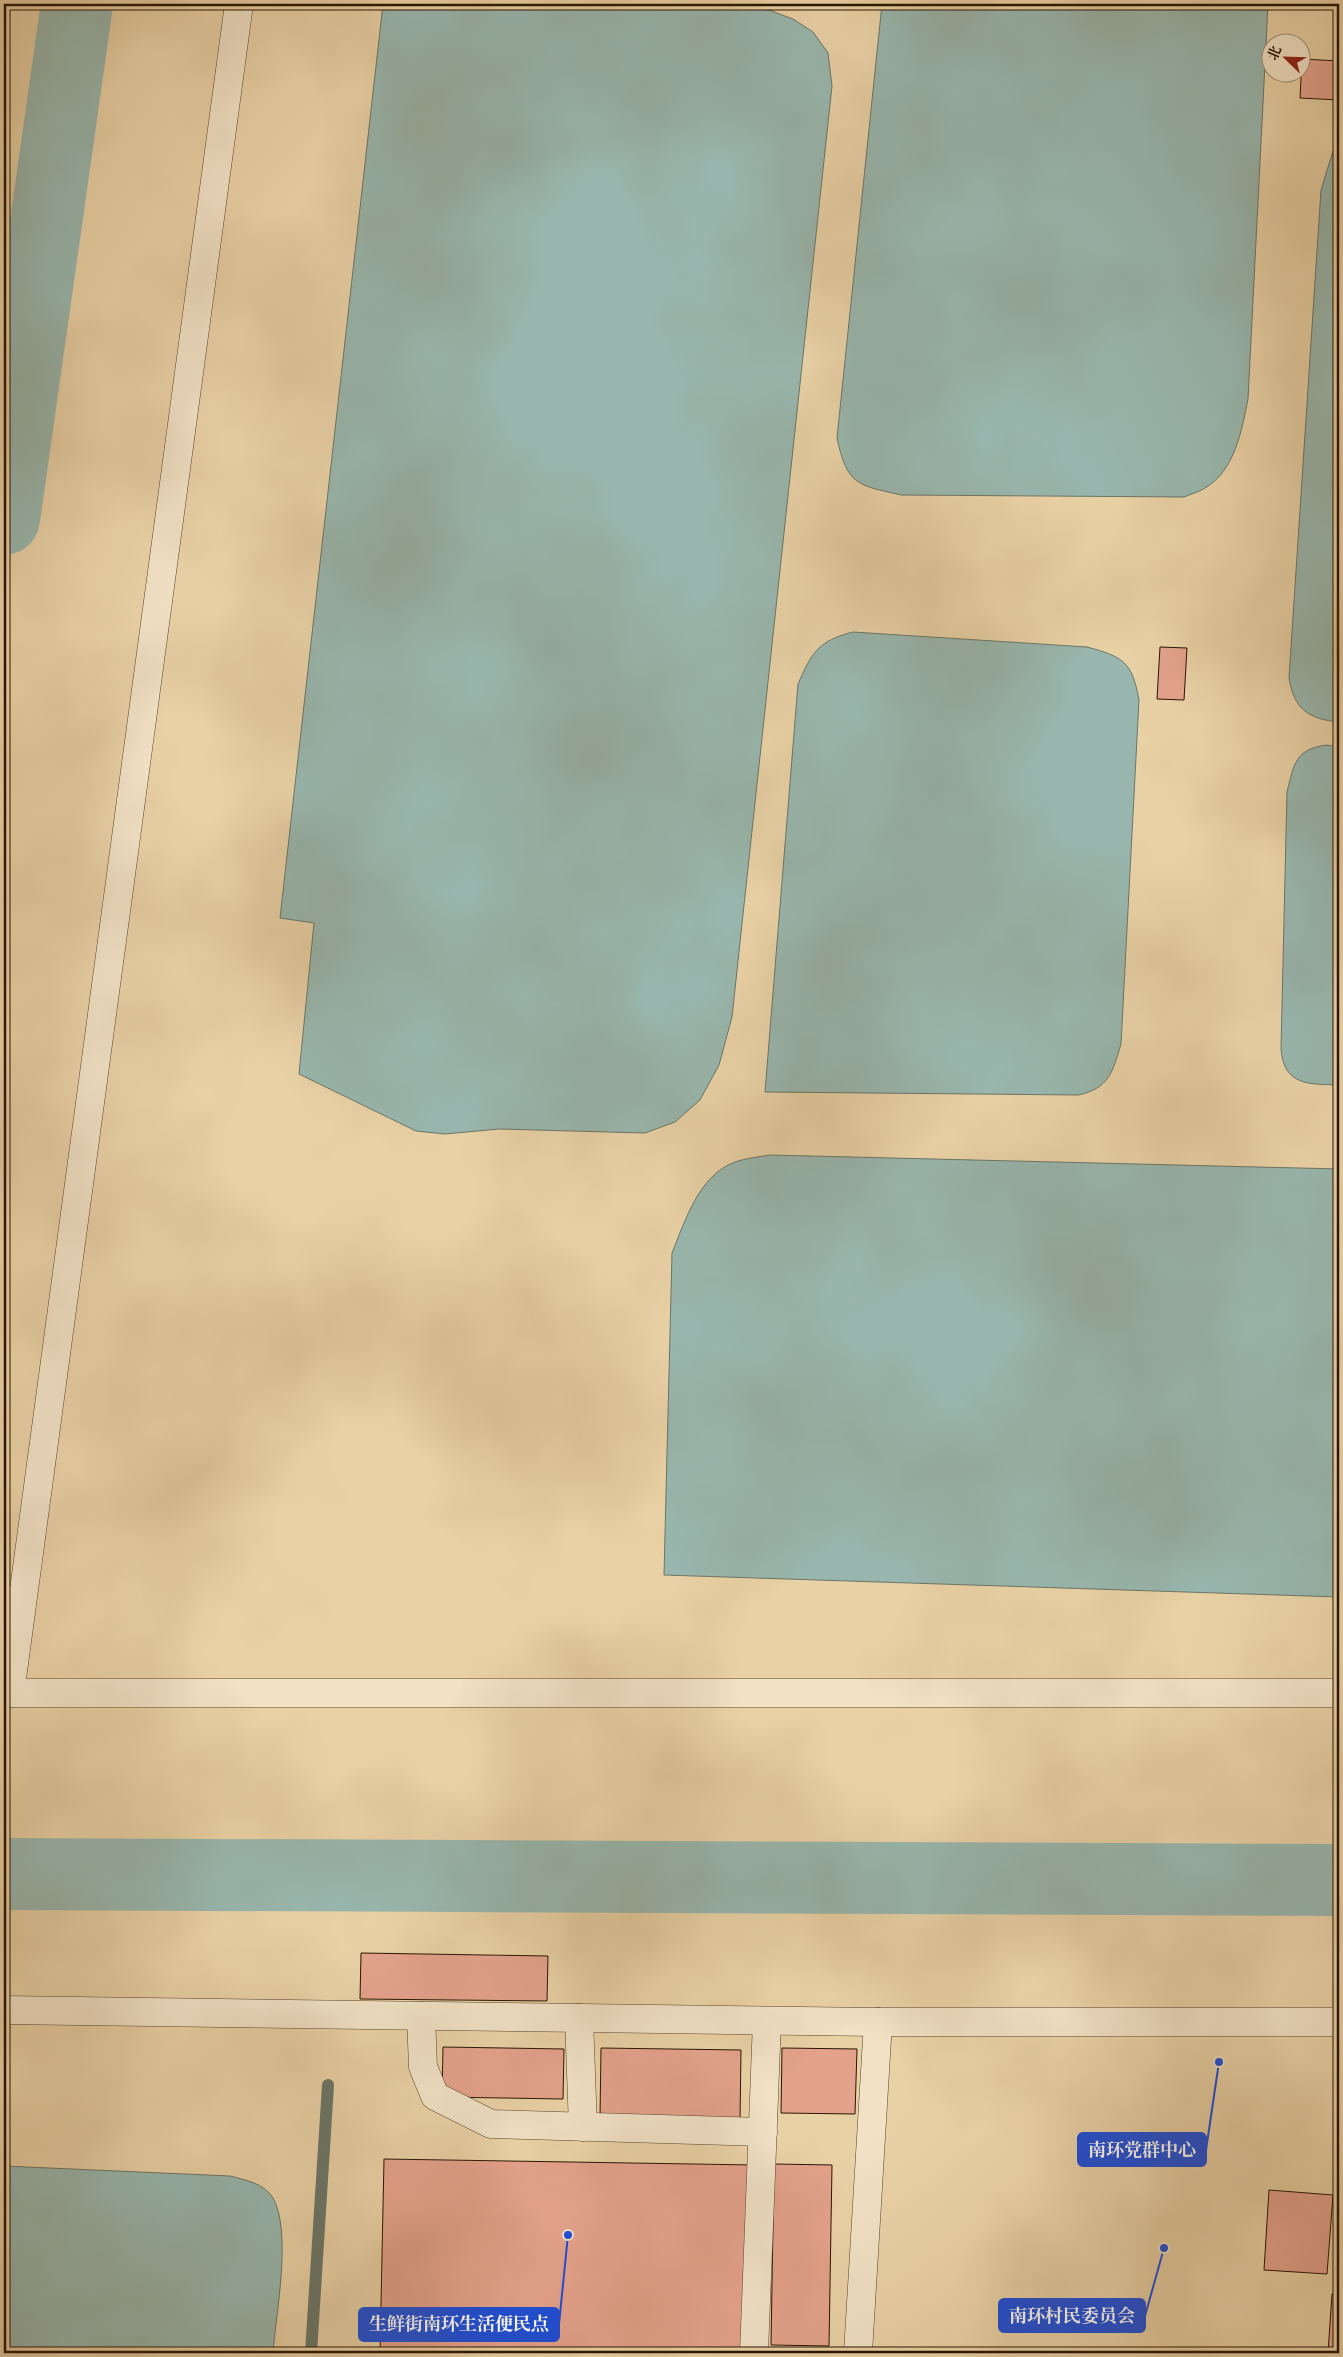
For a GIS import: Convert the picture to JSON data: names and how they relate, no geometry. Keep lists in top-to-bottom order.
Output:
{
  "places": ["南环党群中心", "生鲜街南环生活便民点", "南环村民委员会"],
  "north": "top left"
}
